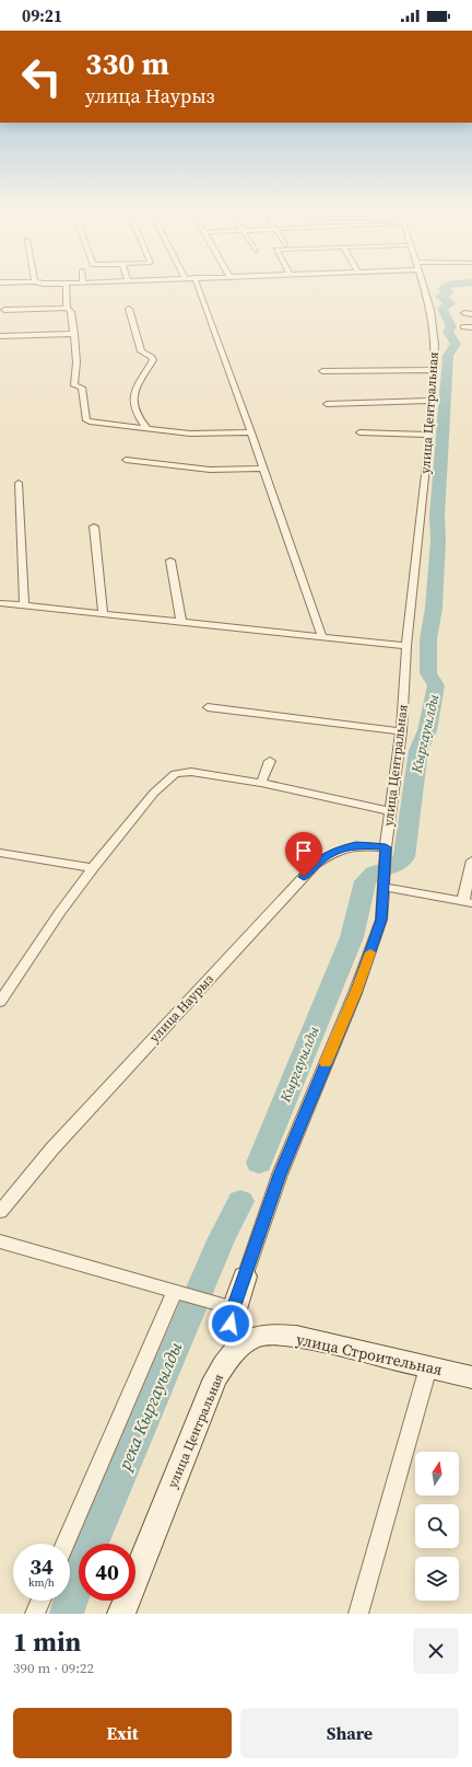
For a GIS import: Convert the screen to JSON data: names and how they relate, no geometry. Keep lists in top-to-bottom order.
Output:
{
  "streets": {
    "main road": ["улица Центральная", "улица Строительная"],
    "street": ["улица Наурыз"]
  },
  "crossings": [
    ["улица Центральная", "улица Наурыз"],
    ["улица Центральная", "улица Строительная"]
  ],
  "water": ["Кыргауылды", "река Кыргауылды"],
  "north": "top",
  "page": {
    "status": "09:21",
    "turn": ["330 m", "улица Наурыз"],
    "speed": "34 km/h",
    "limit": "40",
    "heading": ["1 min", "390 m · 09:22"],
    "buttons": ["Exit", "Share"]
  }
}
